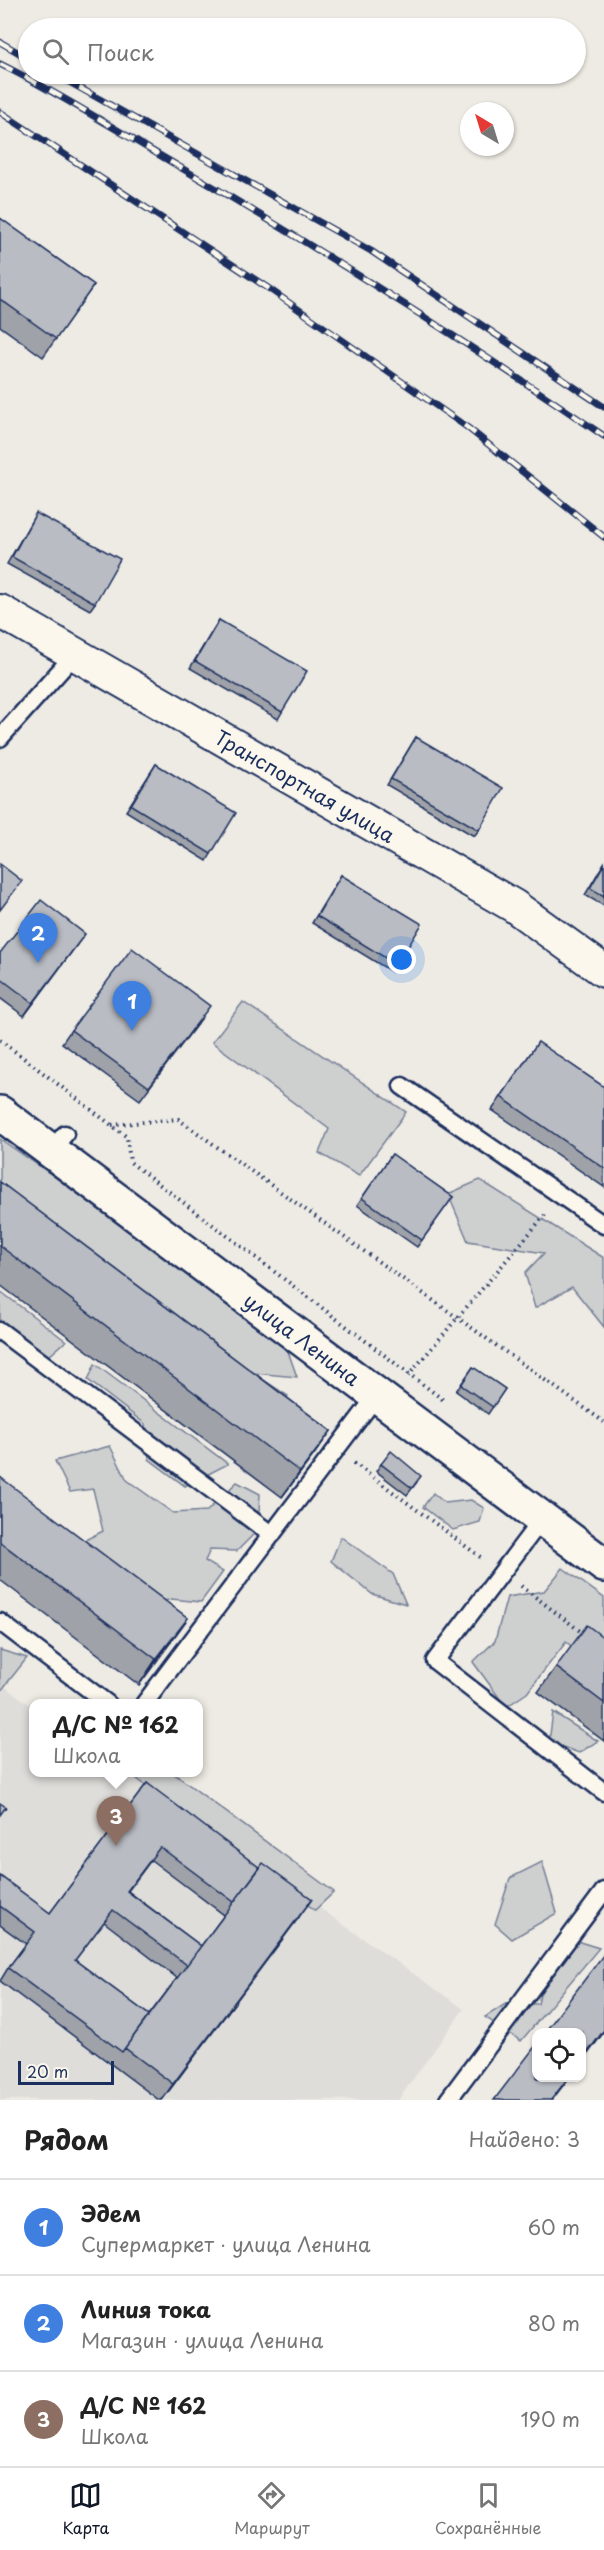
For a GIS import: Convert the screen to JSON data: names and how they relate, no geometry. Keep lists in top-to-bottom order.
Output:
{
  "streets": {
    "main road": ["улица Ленина"],
    "street": ["Транспортная улица"]
  },
  "scale_bar": "20 m",
  "north": "top left",
  "page": {
    "search": "Поиск",
    "pins": ["2", "1", "3"],
    "popup": ["Д/С № 162", "Школа"],
    "scale": "20 m",
    "heading": ["Рядом", "Найдено: 3"],
    "list": [
      {
        "mark": "1",
        "name": "Эдем",
        "note": "Супермаркет · улица Ленина",
        "value": "60 m"
      },
      {
        "mark": "2",
        "name": "Линия тока",
        "note": "Магазин · улица Ленина",
        "value": "80 m"
      },
      {
        "mark": "3",
        "name": "Д/С № 162",
        "note": "Школа",
        "value": "190 m"
      }
    ],
    "nav": ["Карта", "Маршрут", "Сохранённые"]
  }
}
